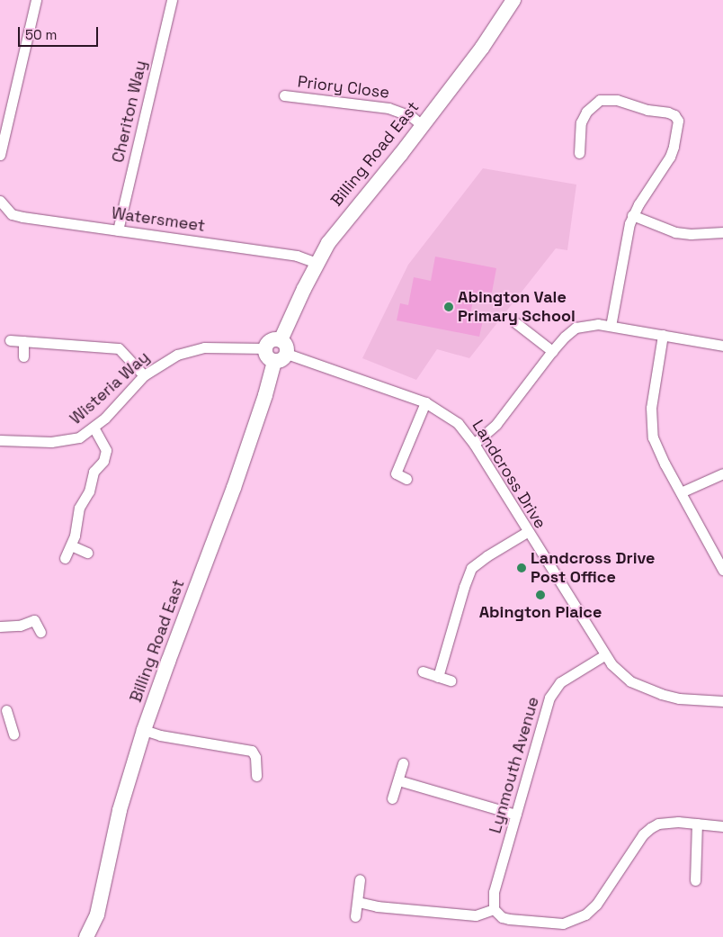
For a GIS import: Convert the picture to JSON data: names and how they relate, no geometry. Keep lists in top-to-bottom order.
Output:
{
  "streets": {
    "street": [
      "Priory Close",
      "Cheriton Way",
      "Billing Road East",
      "Watersmeet",
      "Wisteria Way",
      "Landcross Drive",
      "Lynmouth Avenue"
    ]
  },
  "crossings": [
    ["Priory Close", "Billing Road East"],
    ["Cheriton Way", "Watersmeet"],
    ["Billing Road East", "Watersmeet"],
    ["Billing Road East", "Wisteria Way"],
    ["Billing Road East", "Landcross Drive"],
    ["Wisteria Way", "Landcross Drive"],
    ["Landcross Drive", "Lynmouth Avenue"]
  ],
  "places": ["Abington Vale Primary School", "Landcross Drive Post Office", "Abington Plaice"],
  "scale_bar": "50 m"
}
